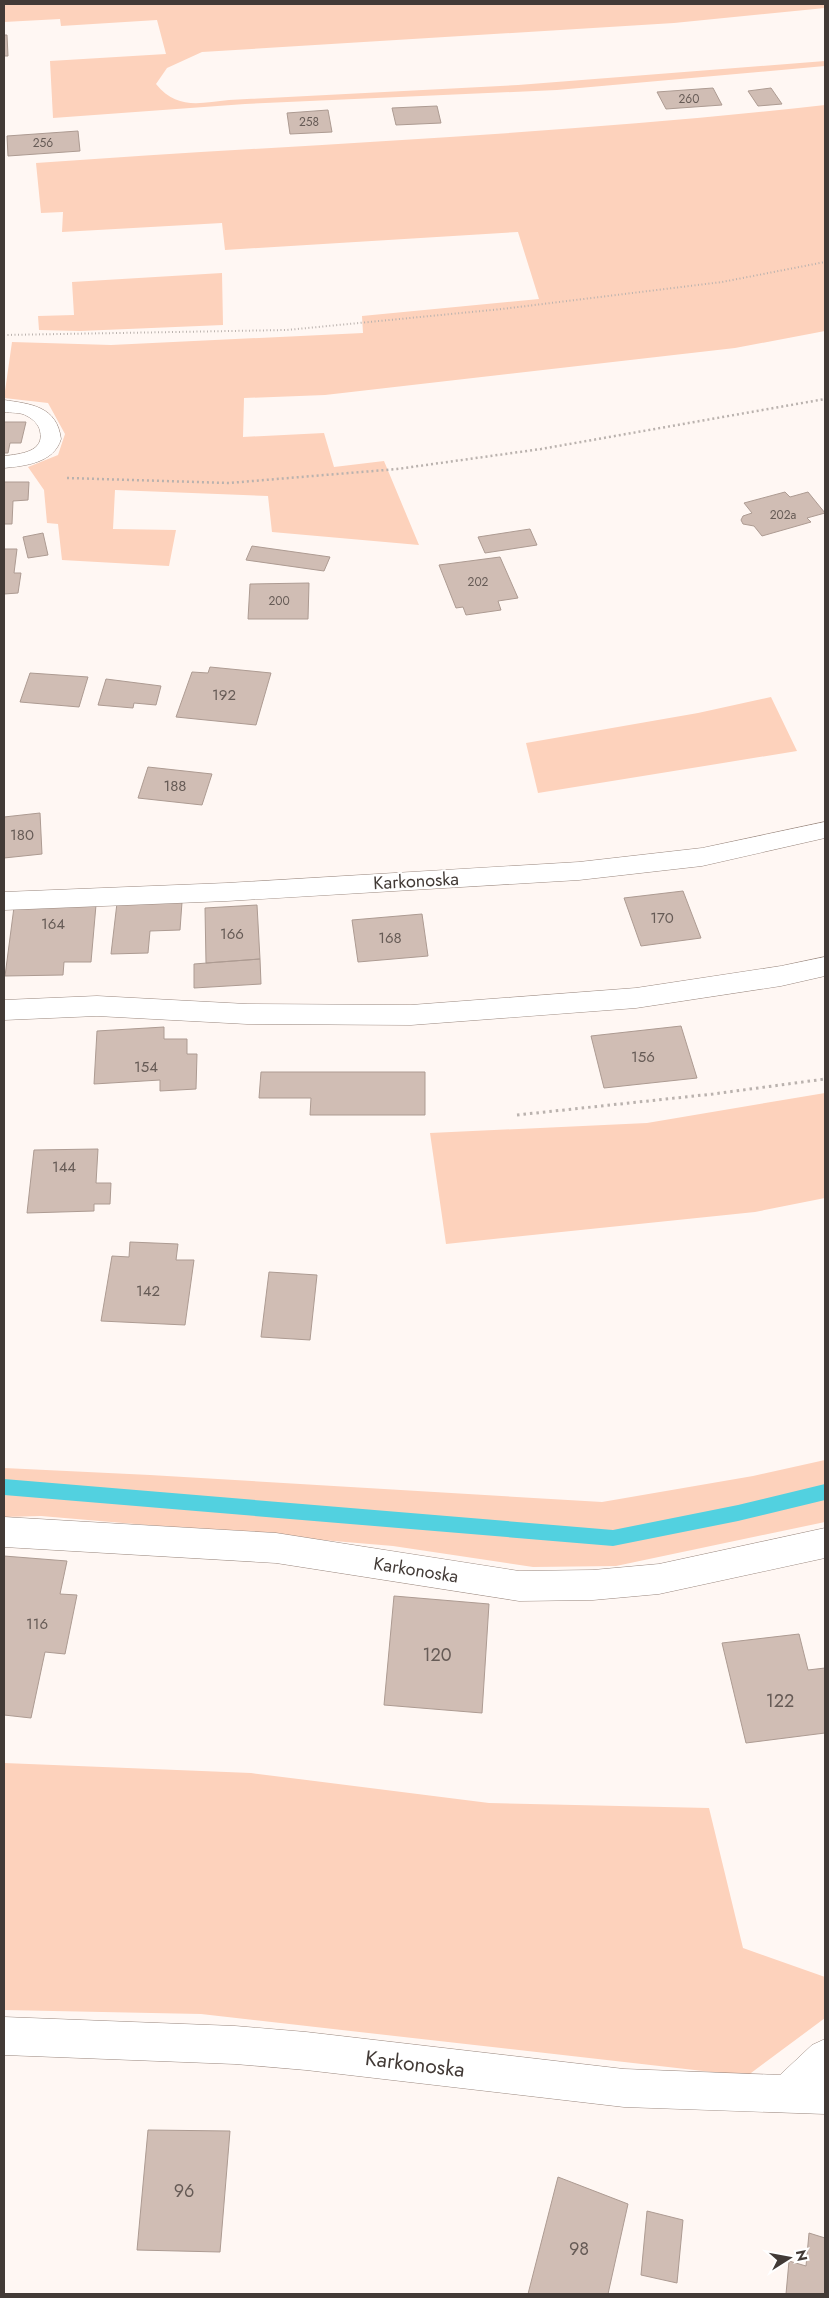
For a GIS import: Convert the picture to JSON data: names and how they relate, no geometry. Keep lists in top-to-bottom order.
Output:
{
  "streets": {
    "street": ["Karkonoska"]
  },
  "house_numbers": [
    "260",
    "258",
    "256",
    "202a",
    "202",
    "200",
    "192",
    "188",
    "180",
    "170",
    "164",
    "166",
    "168",
    "156",
    "154",
    "144",
    "142",
    "116",
    "120",
    "122",
    "96",
    "98"
  ],
  "north": "right"
}
